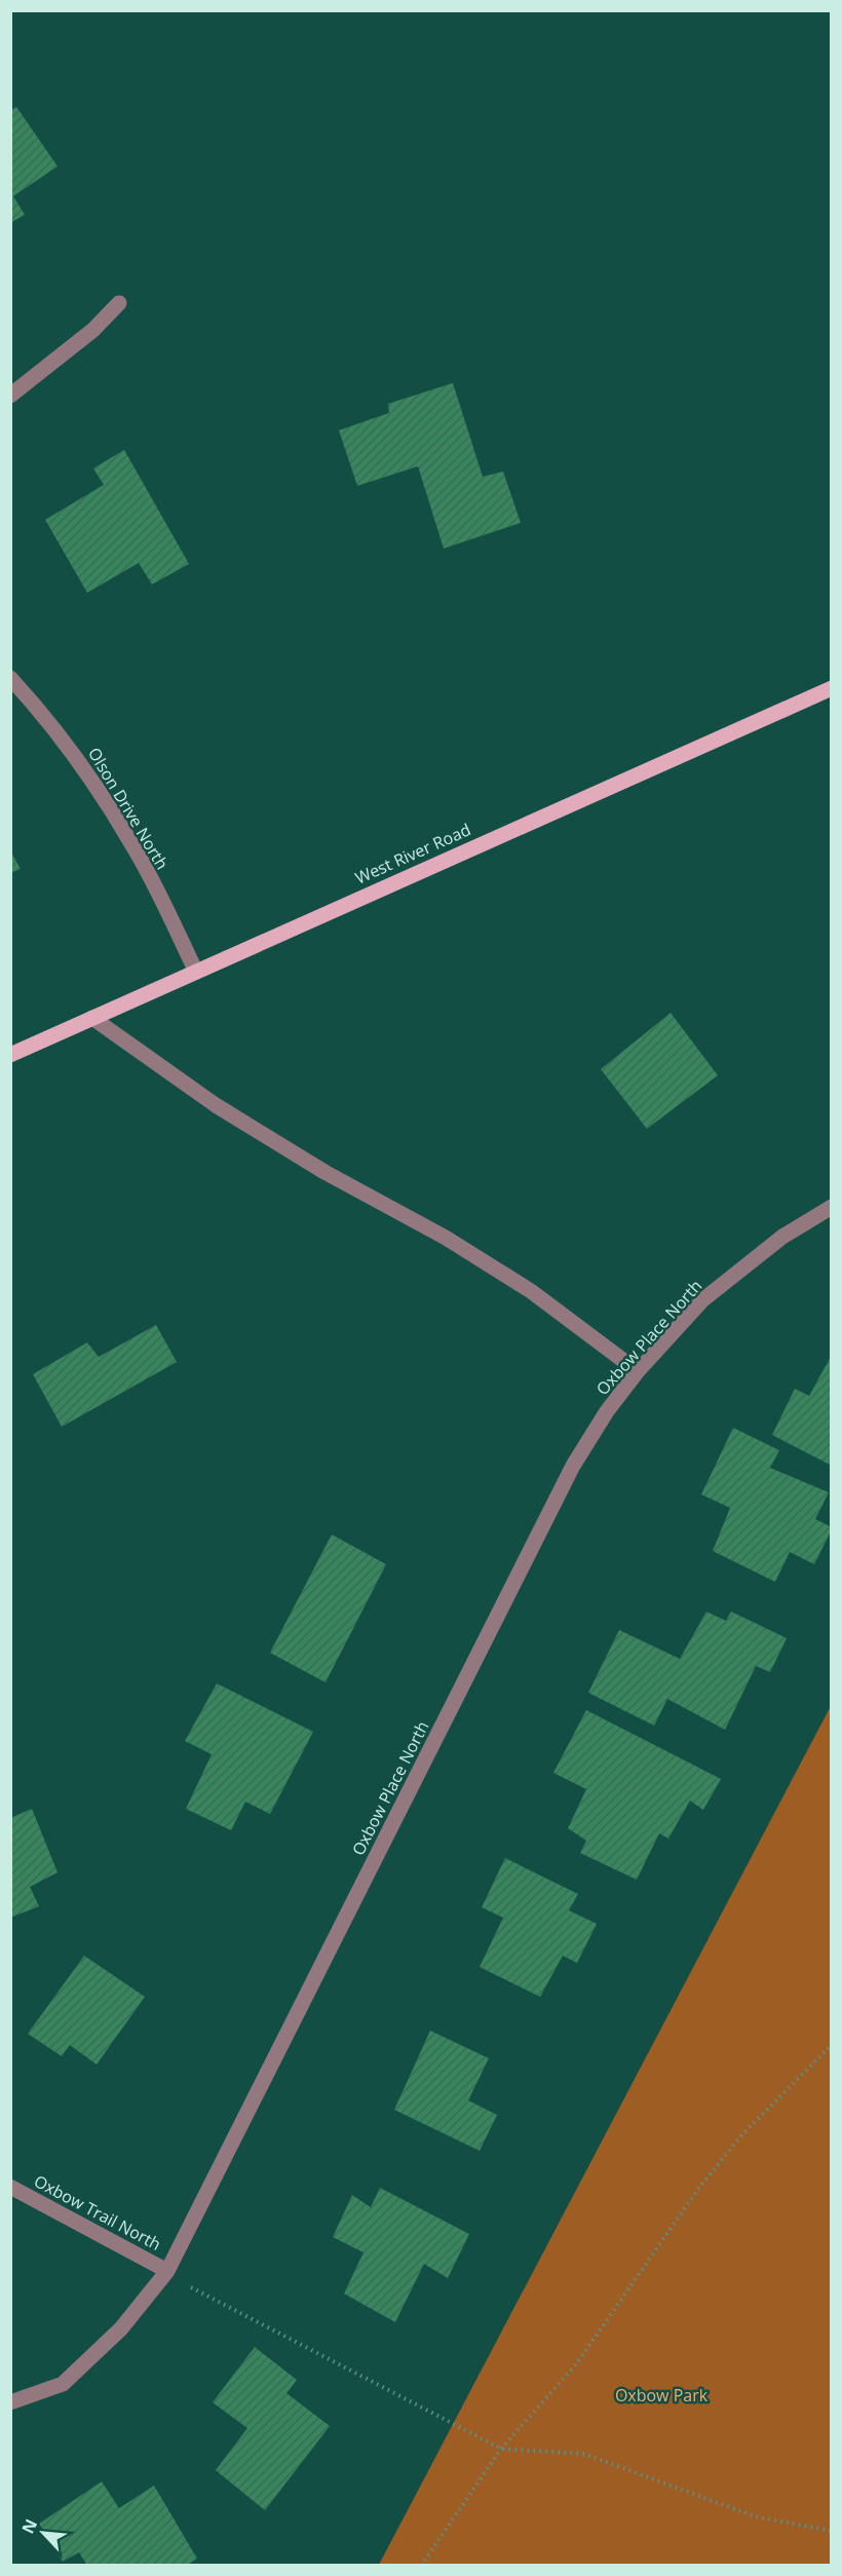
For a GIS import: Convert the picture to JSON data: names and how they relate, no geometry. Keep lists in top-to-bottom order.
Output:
{
  "streets": {
    "main road": ["West River Road"],
    "street": ["Olson Drive North", "Oxbow Place North", "Oxbow Trail North"]
  },
  "crossings": [
    ["Olson Drive North", "West River Road"],
    ["Oxbow Place North", "Oxbow Trail North"]
  ],
  "parks": ["Oxbow Park"],
  "north": "top left"
}
